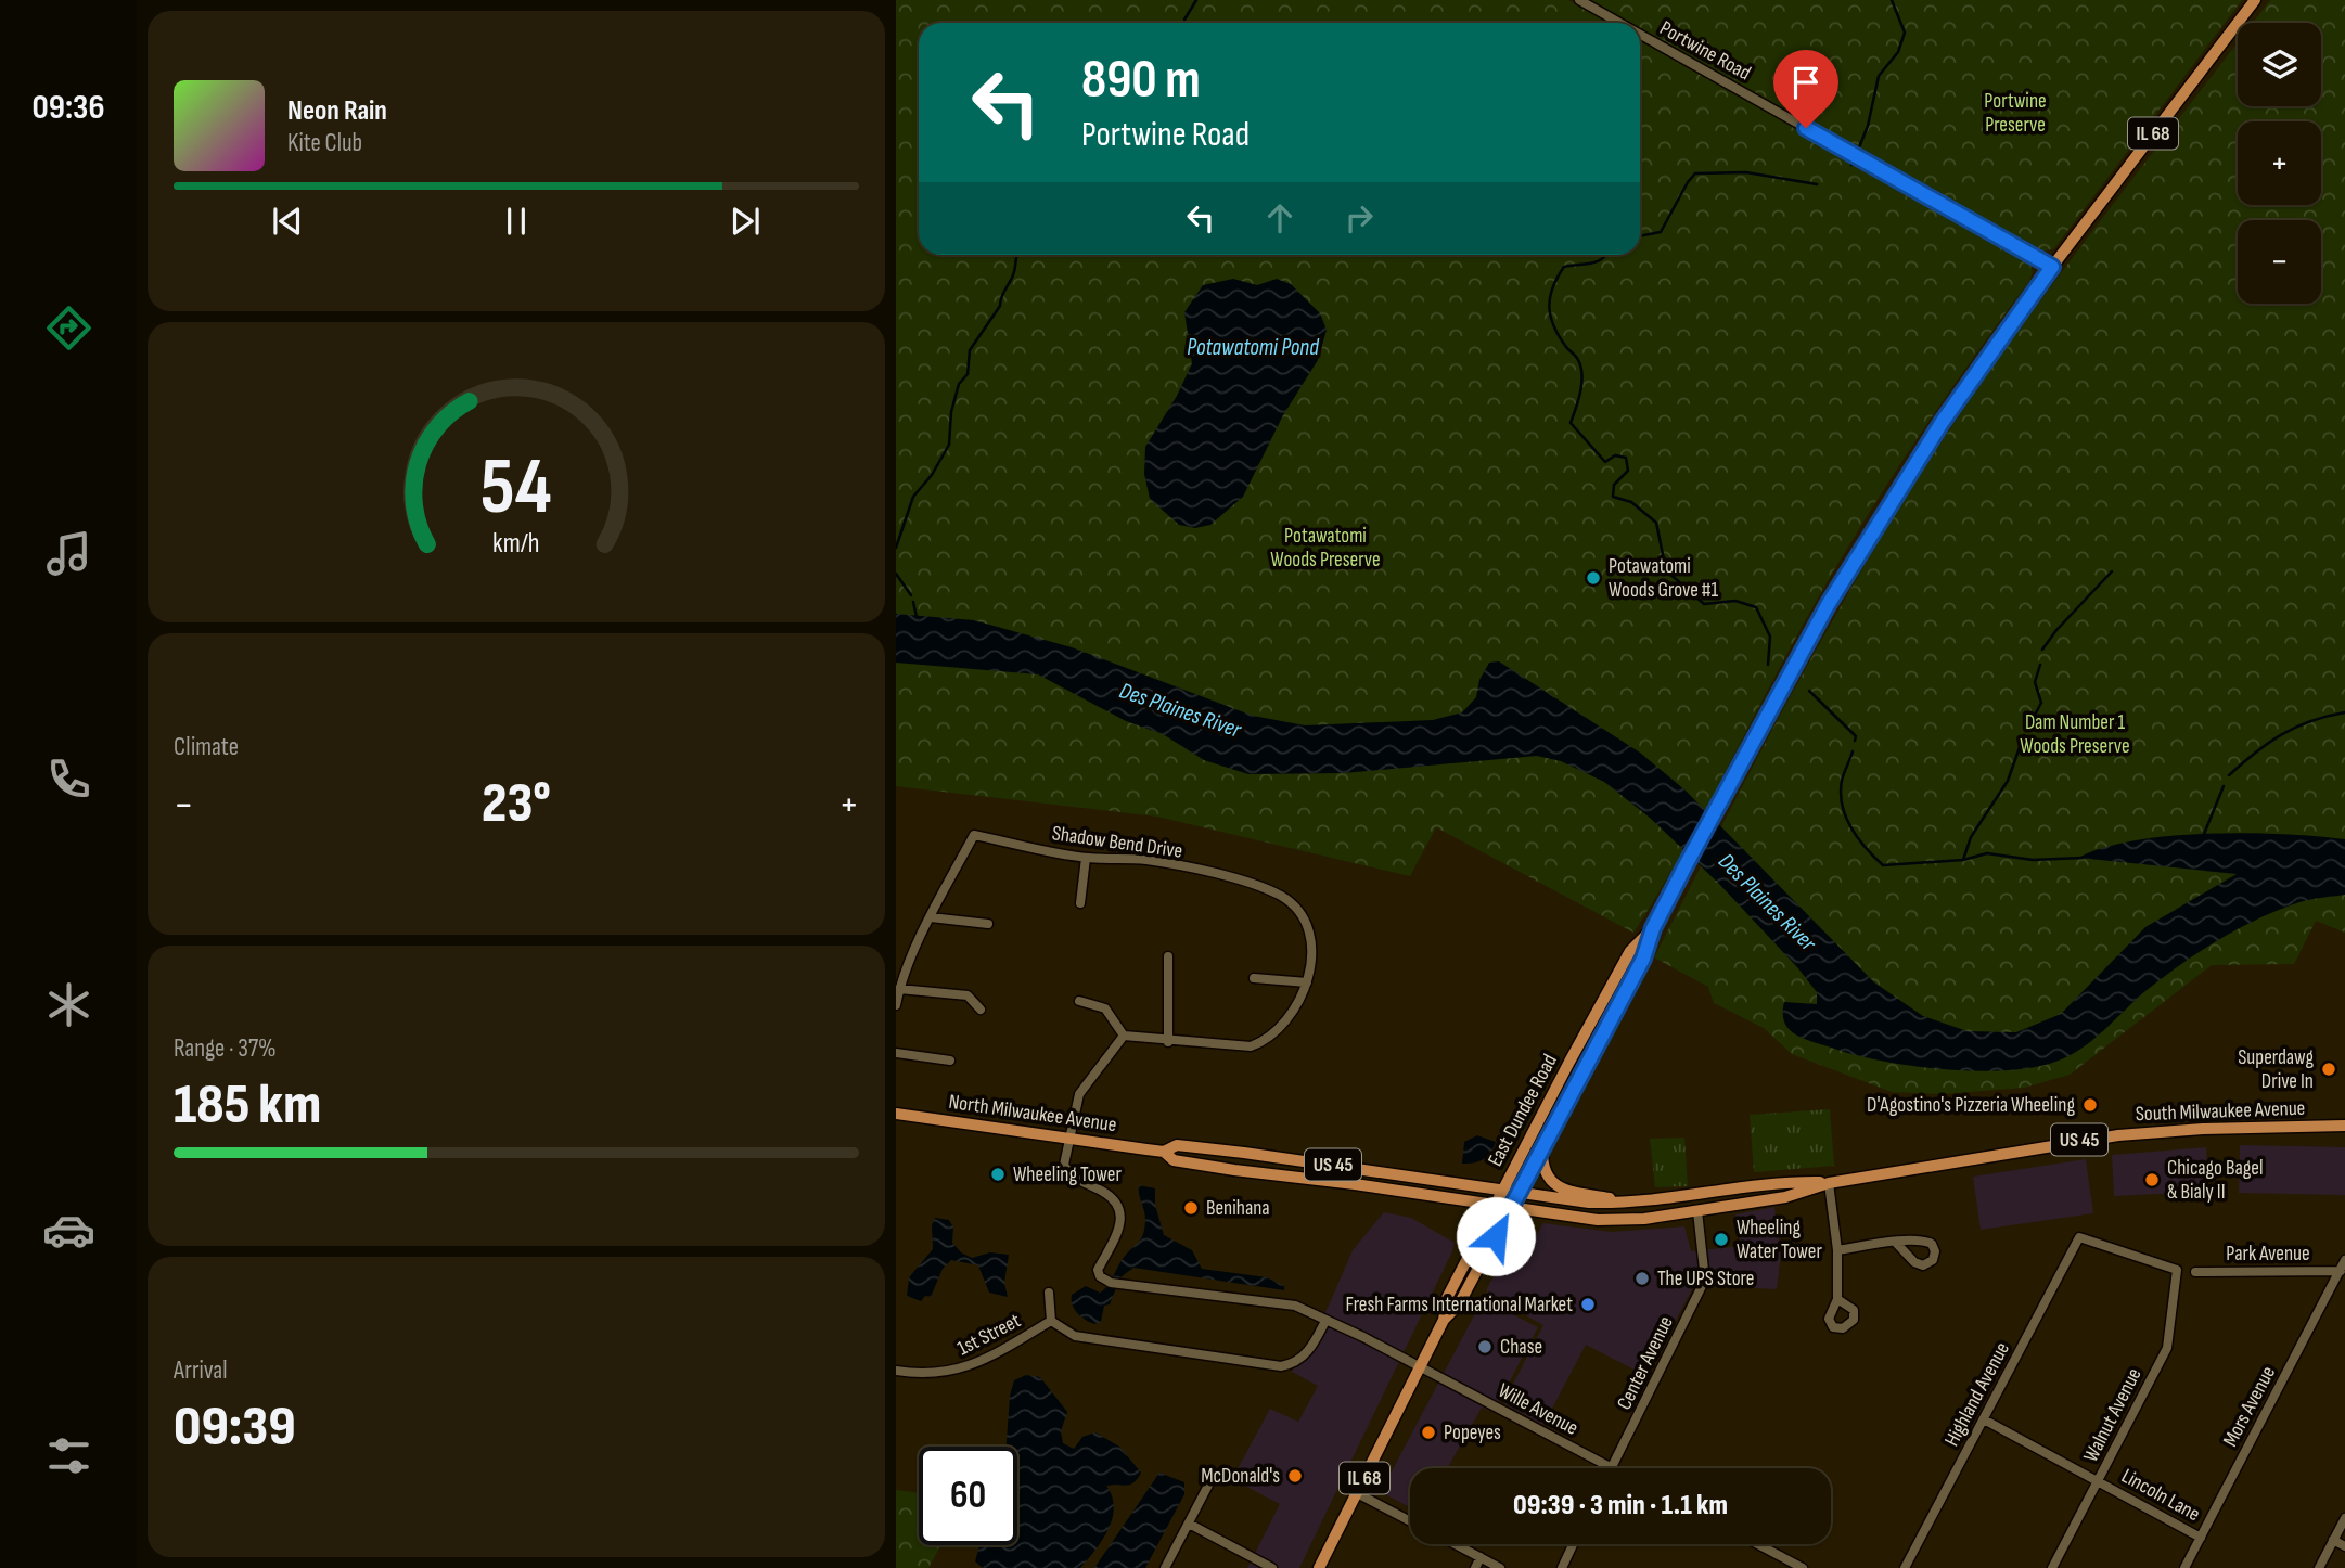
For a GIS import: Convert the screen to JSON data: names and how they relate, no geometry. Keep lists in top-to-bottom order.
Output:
{
  "streets": {
    "main road": [
      "IL 68",
      "East Dundee Road",
      "South Milwaukee Avenue",
      "North Milwaukee Avenue",
      "US 45"
    ],
    "street": [
      "Portwine Road",
      "Shadow Bend Drive",
      "Park Avenue",
      "1st Street",
      "Center Avenue",
      "Highland Avenue",
      "Mors Avenue",
      "Wille Avenue",
      "Walnut Avenue",
      "Lincoln Lane"
    ]
  },
  "crossings": [
    ["Portwine Road", "East Dundee Road"],
    ["East Dundee Road", "South Milwaukee Avenue"],
    ["East Dundee Road", "North Milwaukee Avenue"],
    ["East Dundee Road", "Wille Avenue"],
    ["South Milwaukee Avenue", "North Milwaukee Avenue"],
    ["South Milwaukee Avenue", "Center Avenue"],
    ["North Milwaukee Avenue", "Wille Avenue"],
    ["Park Avenue", "Mors Avenue"],
    ["Center Avenue", "Wille Avenue"],
    ["Highland Avenue", "Walnut Avenue"],
    ["Highland Avenue", "Lincoln Lane"],
    ["Mors Avenue", "Lincoln Lane"],
    ["Walnut Avenue", "Lincoln Lane"]
  ],
  "water": ["Potawatomi Pond", "Des Plaines River"],
  "parks": ["Portwine Preserve", "Potawatomi Woods Preserve", "Dam Number 1 Woods Preserve"],
  "places": [
    "Potawatomi Woods Grove #1",
    "Superdawg Drive In",
    "D'Agostino's Pizzeria Wheeling",
    "Wheeling Tower",
    "Chicago Bagel & Bialy II",
    "Benihana",
    "Wheeling Water Tower",
    "The UPS Store",
    "Fresh Farms International Market",
    "Chase",
    "Popeyes",
    "McDonald's"
  ],
  "page": {
    "tabs": "09:36",
    "map_buttons": ["+", "−"],
    "turn": ["890 m", "Portwine Road"],
    "song": ["Neon Rain", "Kite Club"],
    "tile": [
      "Climate",
      ["Range · 37%", "185 km"],
      ["Arrival", "09:39"]
    ],
    "heat": ["−", "23°", "+"],
    "limit": "60",
    "trip": "09:39 · 3 min · 1.1 km",
    "gauge": ["54", "km/h"]
  }
}
